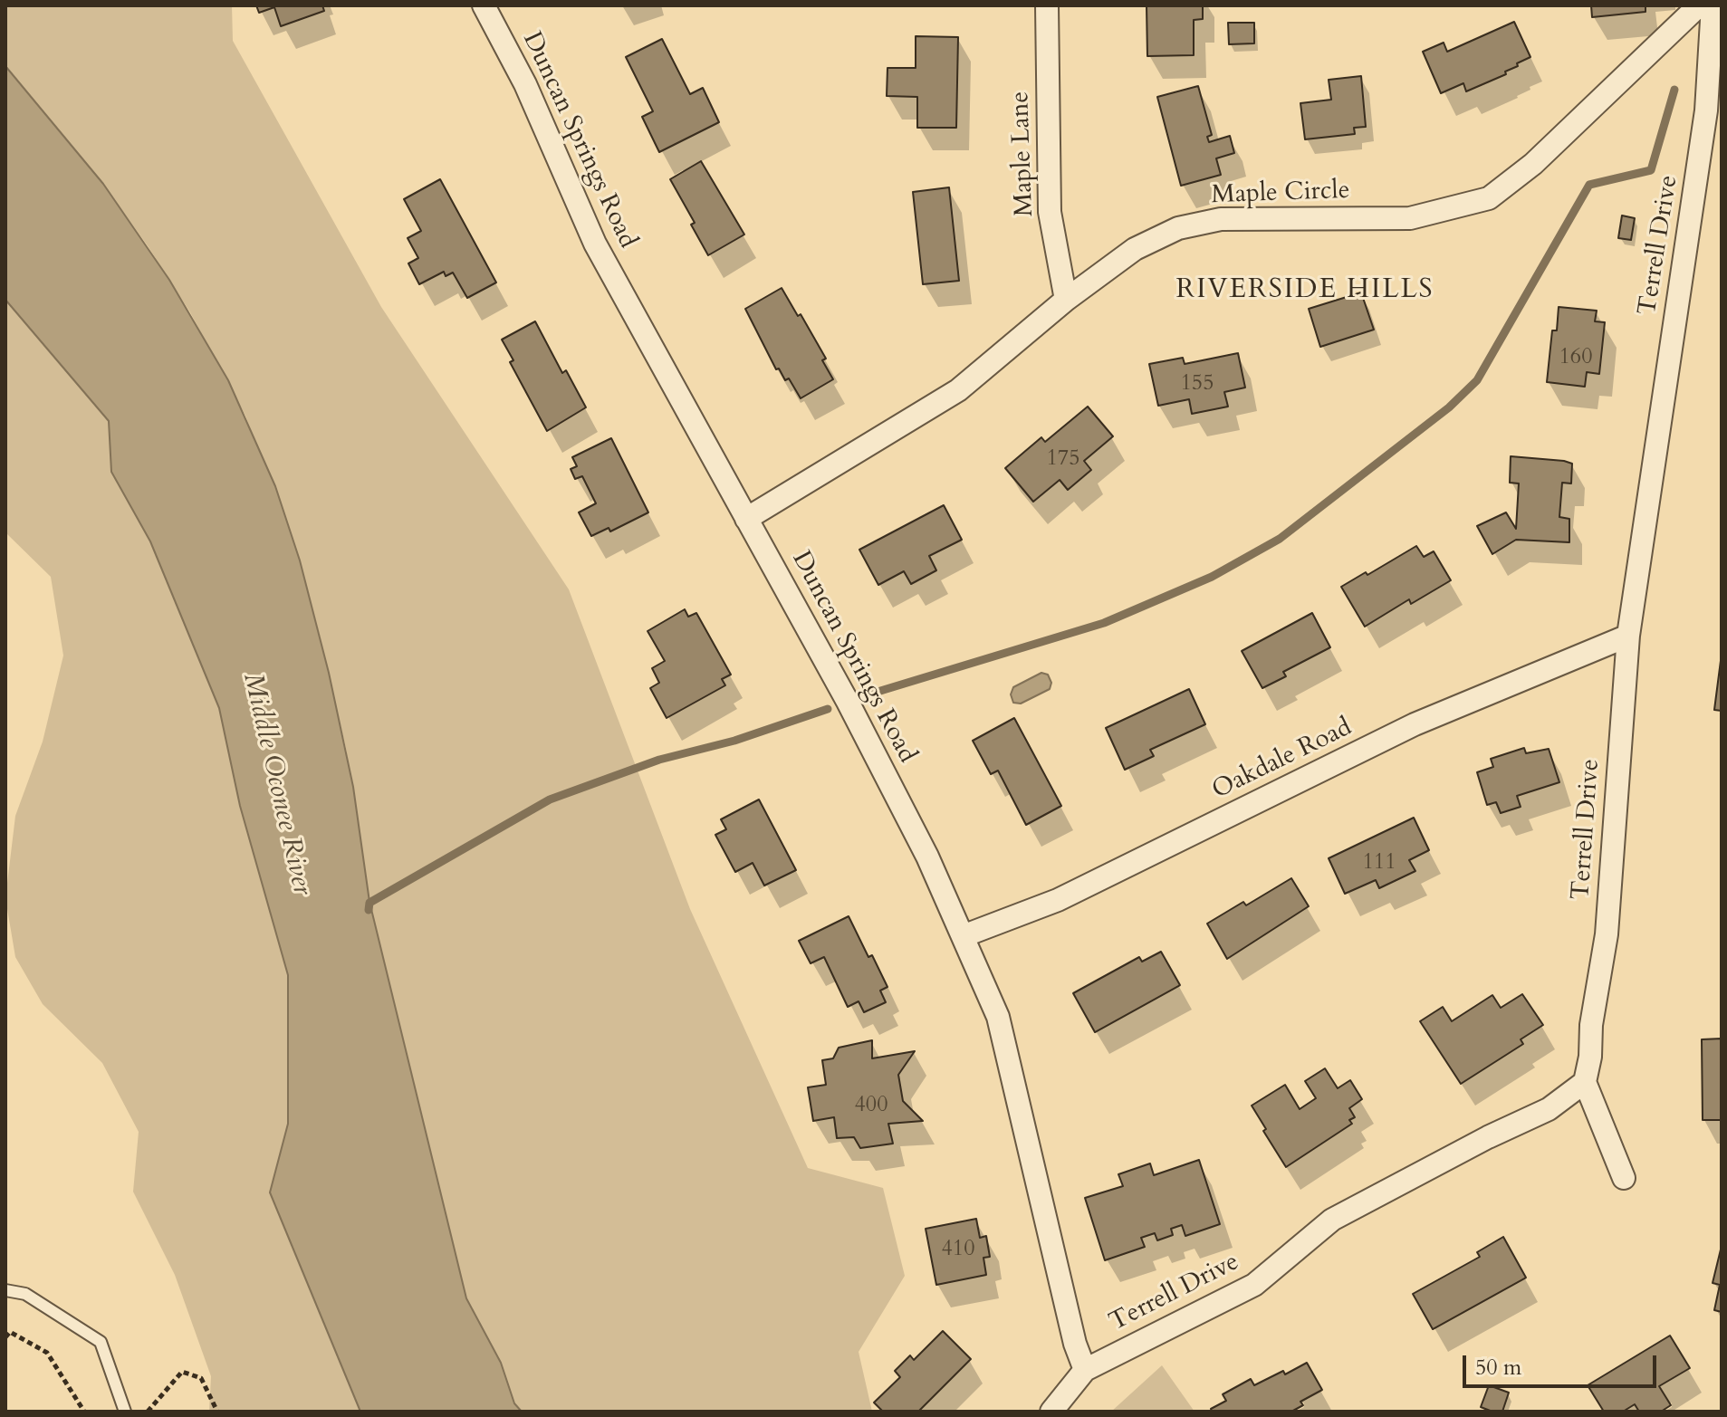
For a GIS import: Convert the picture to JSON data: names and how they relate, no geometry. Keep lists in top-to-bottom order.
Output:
{
  "streets": {
    "street": [
      "Duncan Springs Road",
      "Maple Lane",
      "Maple Circle",
      "Terrell Drive",
      "Oakdale Road"
    ]
  },
  "crossings": [
    ["Duncan Springs Road", "Maple Circle"],
    ["Duncan Springs Road", "Terrell Drive"],
    ["Duncan Springs Road", "Oakdale Road"],
    ["Maple Lane", "Maple Circle"],
    ["Terrell Drive", "Oakdale Road"]
  ],
  "districts": ["RIVERSIDE HILLS"],
  "water": ["Middle Oconee River"],
  "house_numbers": [
    "160",
    "155",
    "175",
    "111",
    "400",
    "410"
  ],
  "scale_bar": "50 m"
}
